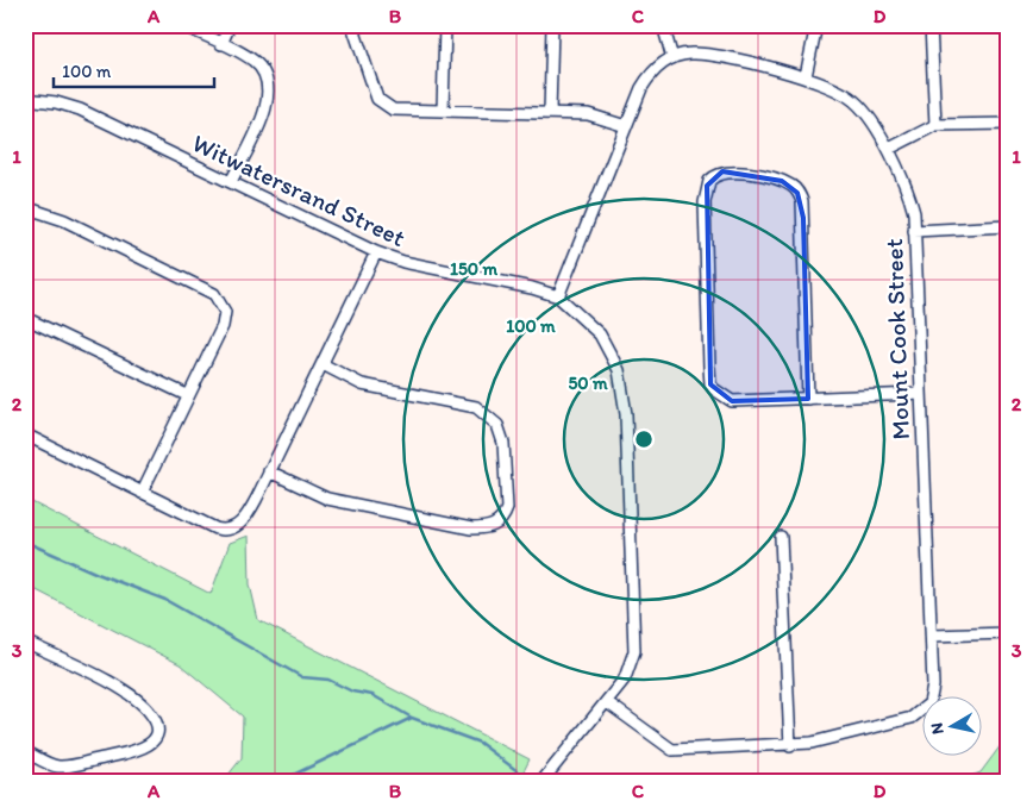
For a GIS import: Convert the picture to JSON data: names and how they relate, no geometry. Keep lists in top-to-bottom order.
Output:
{
  "streets": {
    "street": ["Witwatersrand Street", "Mount Cook Street"]
  },
  "crossings": [
    ["Witwatersrand Street", "Mount Cook Street"]
  ],
  "scale_bar": "100 m",
  "north": "left",
  "grid": {
    "columns": [
      "A",
      "B",
      "C",
      "D"
    ],
    "rows": ["1", "2", "3"]
  },
  "rings": ["150 m", "100 m", "50 m"]
}
